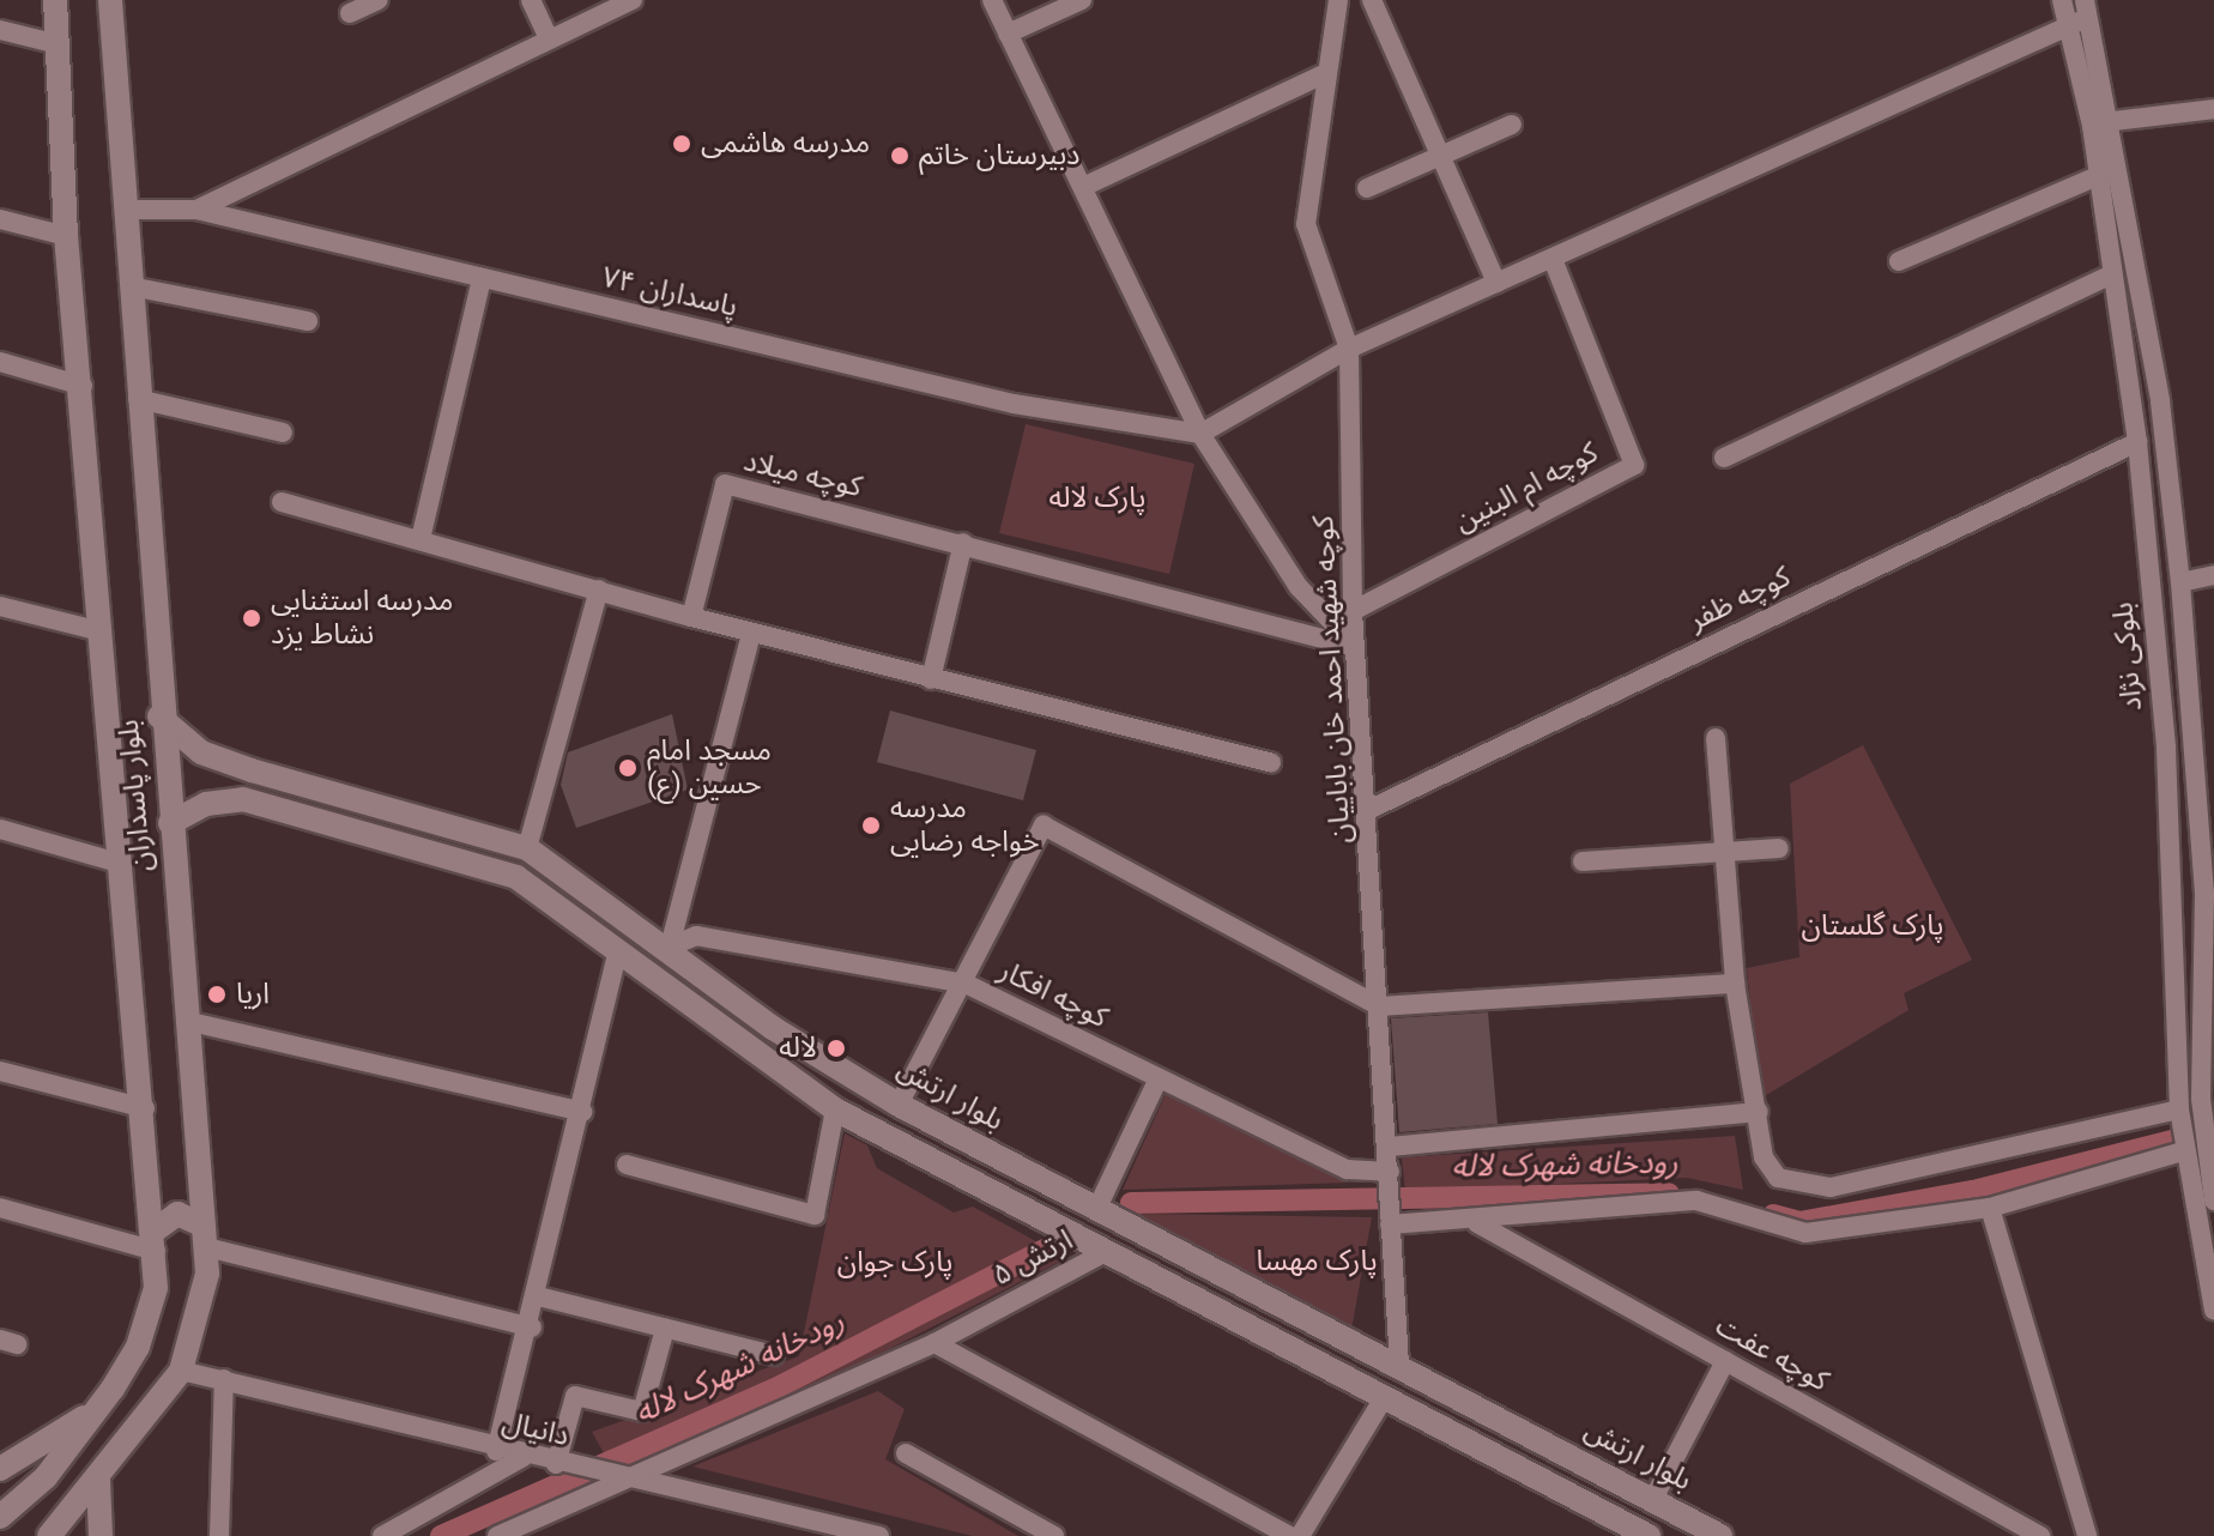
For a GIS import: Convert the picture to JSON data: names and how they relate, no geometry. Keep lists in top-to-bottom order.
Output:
{
  "streets": {
    "street": [
      "پاسداران ۷۴",
      "کوچه میلاد",
      "کوچه ام البنین",
      "کوچه ظفر",
      "بلوکی نژاد",
      "کوچه شهید احمد خان باباییان",
      "بلوار پاسداران",
      "کوچه افکار",
      "بلوار ارتش",
      "ارتش ۵",
      "کوچه عفت",
      "دانیال"
    ]
  },
  "crossings": [
    ["پاسداران ۷۴", "بلوار پاسداران"],
    ["کوچه میلاد", "کوچه شهید احمد خان باباییان"],
    ["کوچه ام البنین", "کوچه شهید احمد خان باباییان"],
    ["کوچه ظفر", "بلوکی نژاد"],
    ["کوچه ظفر", "کوچه شهید احمد خان باباییان"],
    ["کوچه شهید احمد خان باباییان", "کوچه افکار"],
    ["کوچه شهید احمد خان باباییان", "بلوار ارتش"],
    ["بلوار پاسداران", "بلوار ارتش"],
    ["بلوار پاسداران", "دانیال"],
    ["کوچه افکار", "بلوار ارتش"],
    ["ارتش ۵", "دانیال"]
  ],
  "water": ["رودخانه شهرک لاله"],
  "parks": [
    "پارک لاله",
    "پارک گلستان",
    "پارک مهسا",
    "پارک جوان"
  ],
  "places": [
    "مدرسه هاشمی",
    "دبیرستان خاتم",
    "مدرسه استثنایی نشاط یزد",
    "مسجد امام حسین (ع)",
    "مدرسه خواجه رضایی",
    "اریا",
    "لاله"
  ]
}
